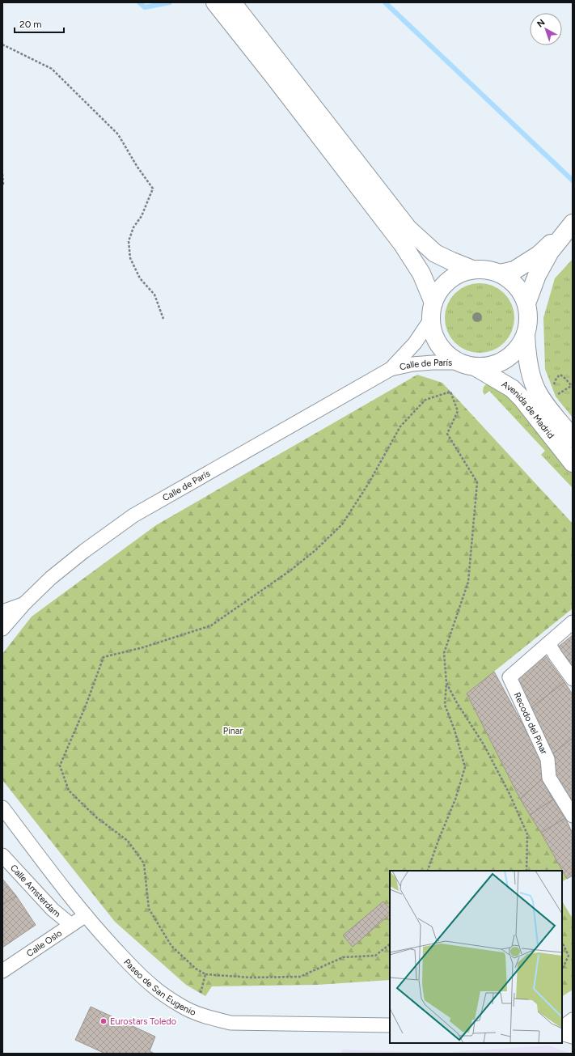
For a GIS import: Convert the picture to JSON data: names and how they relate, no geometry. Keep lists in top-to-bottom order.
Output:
{
  "streets": {
    "main road": ["Avenida de Madrid"],
    "street": [
      "Calle de París",
      "Recodo del Pinar",
      "Calle Amsterdam",
      "Calle Oslo",
      "Paseo de San Eugenio"
    ]
  },
  "crossings": [
    ["Calle de París", "Avenida de Madrid"],
    ["Calle Amsterdam", "Calle Oslo"],
    ["Calle Oslo", "Paseo de San Eugenio"]
  ],
  "parks": ["Pinar"],
  "places": ["Eurostars Toledo"],
  "scale_bar": "20 m",
  "north": "top left"
}
